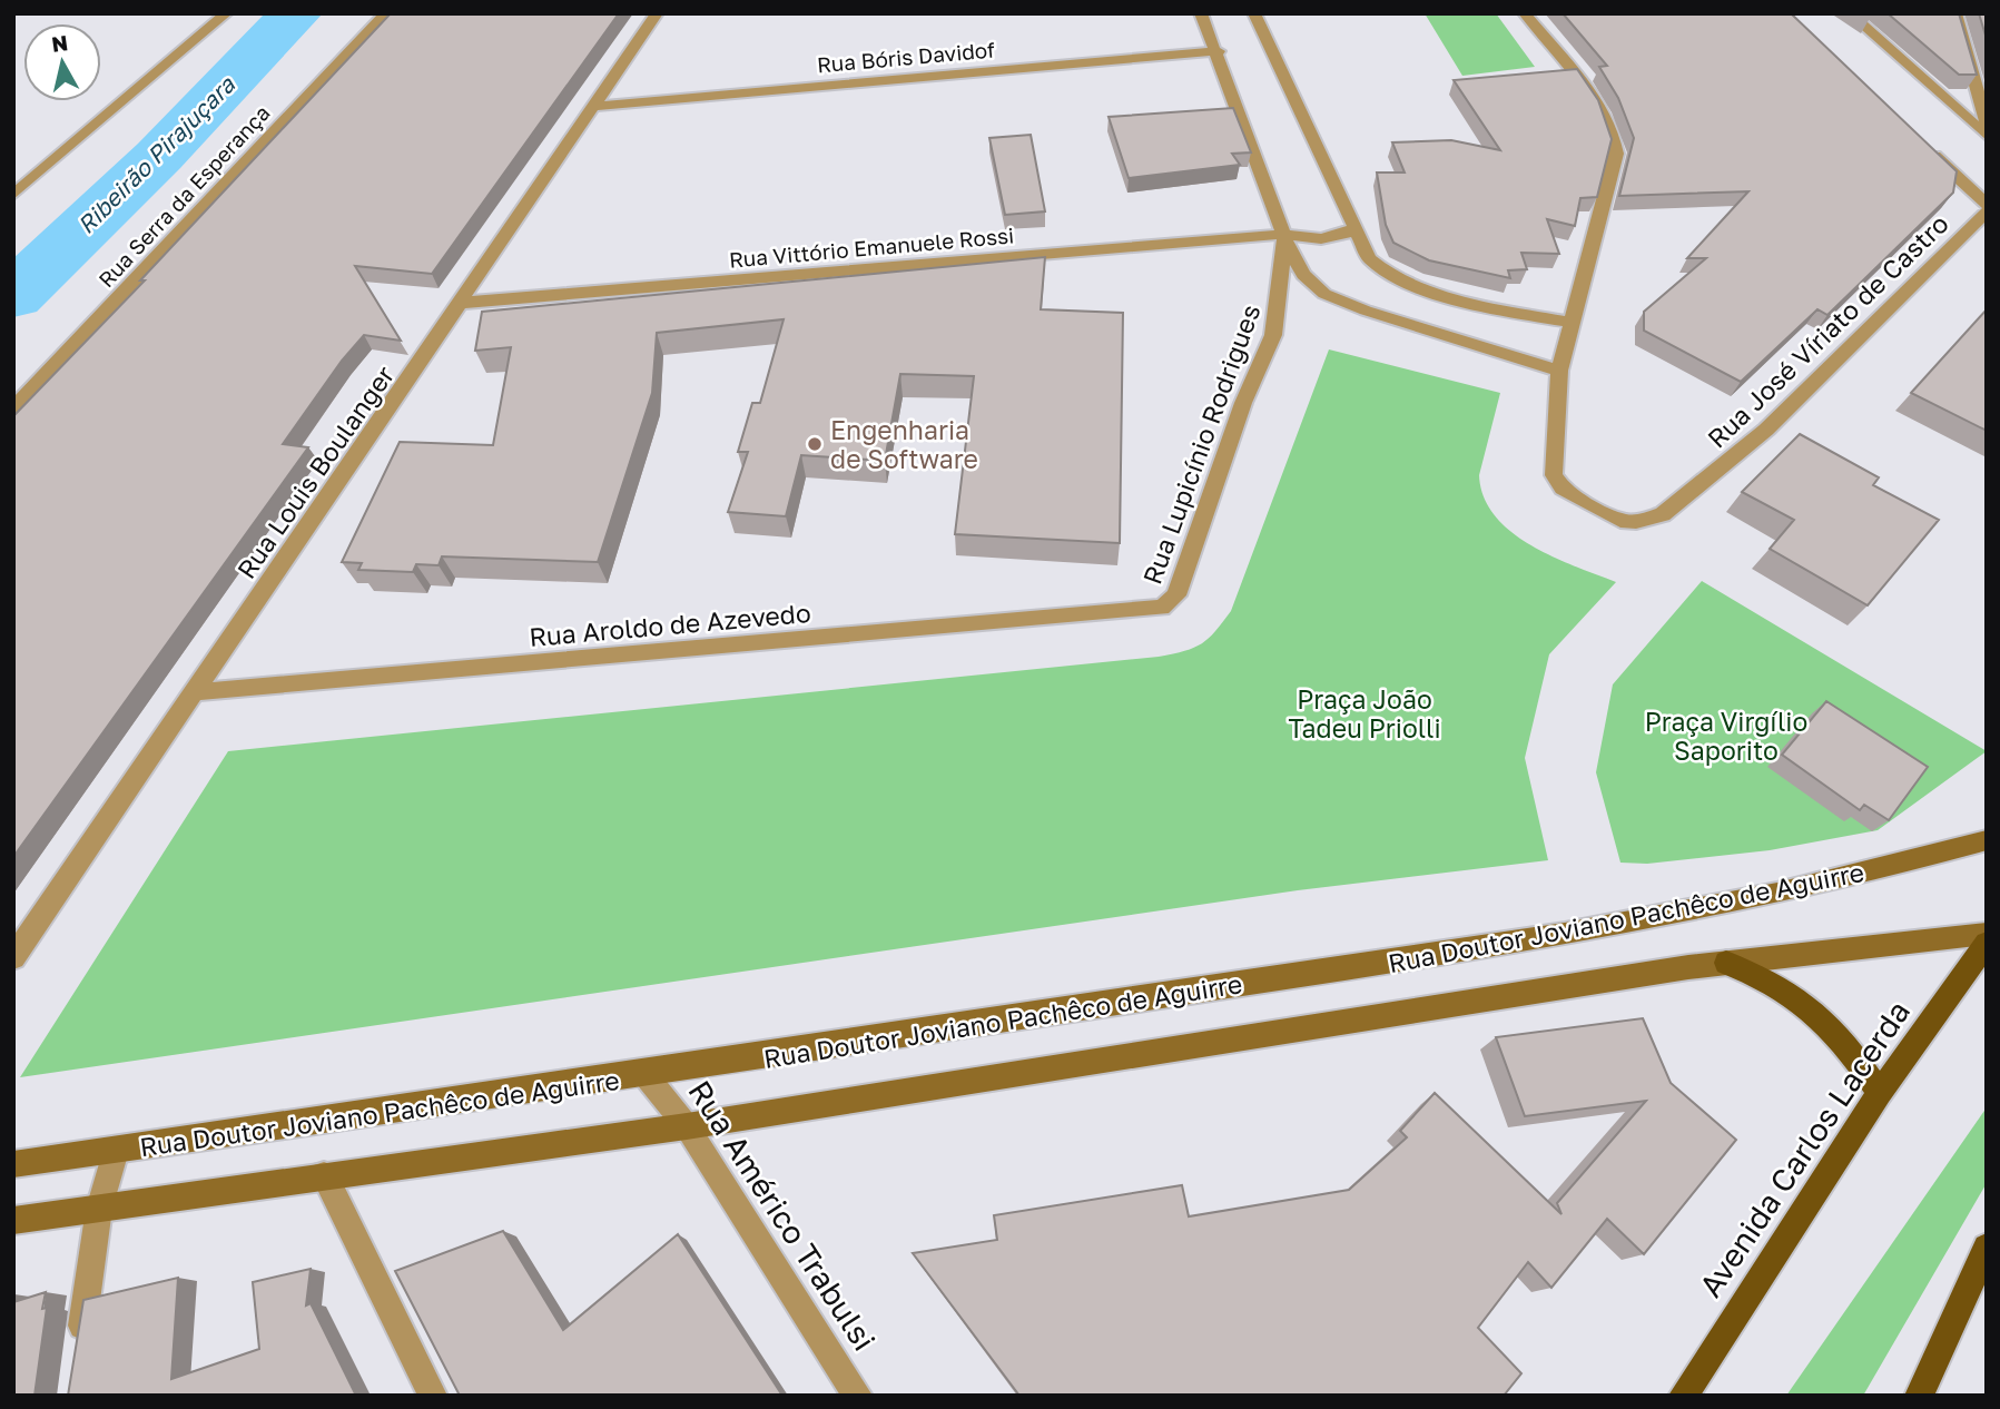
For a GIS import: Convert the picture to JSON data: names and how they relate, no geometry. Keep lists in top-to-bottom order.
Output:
{
  "streets": {
    "main road": ["Rua Doutor Joviano Pachêco de Aguirre", "Avenida Carlos Lacerda"],
    "street": [
      "Rua Bóris Davidof",
      "Rua Serra da Esperança",
      "Rua Vittório Emanuele Rossi",
      "Rua José Víriato de Castro",
      "Rua Lupicínio Rodrigues",
      "Rua Louis Boulanger",
      "Rua Aroldo de Azevedo",
      "Rua Américo Trabulsi"
    ]
  },
  "crossings": [
    ["Rua Bóris Davidof", "Rua Louis Boulanger"],
    ["Rua Vittório Emanuele Rossi", "Rua Lupicínio Rodrigues"],
    ["Rua Vittório Emanuele Rossi", "Rua Louis Boulanger"],
    ["Rua Lupicínio Rodrigues", "Rua Aroldo de Azevedo"],
    ["Rua Louis Boulanger", "Rua Aroldo de Azevedo"],
    ["Rua Doutor Joviano Pachêco de Aguirre", "Rua Américo Trabulsi"]
  ],
  "water": ["Ribeirão Pirajuçara"],
  "parks": ["Praça João Tadeu Priolli", "Praça Virgílio Saporito"],
  "places": ["Engenharia de Software"],
  "north": "top"
}
